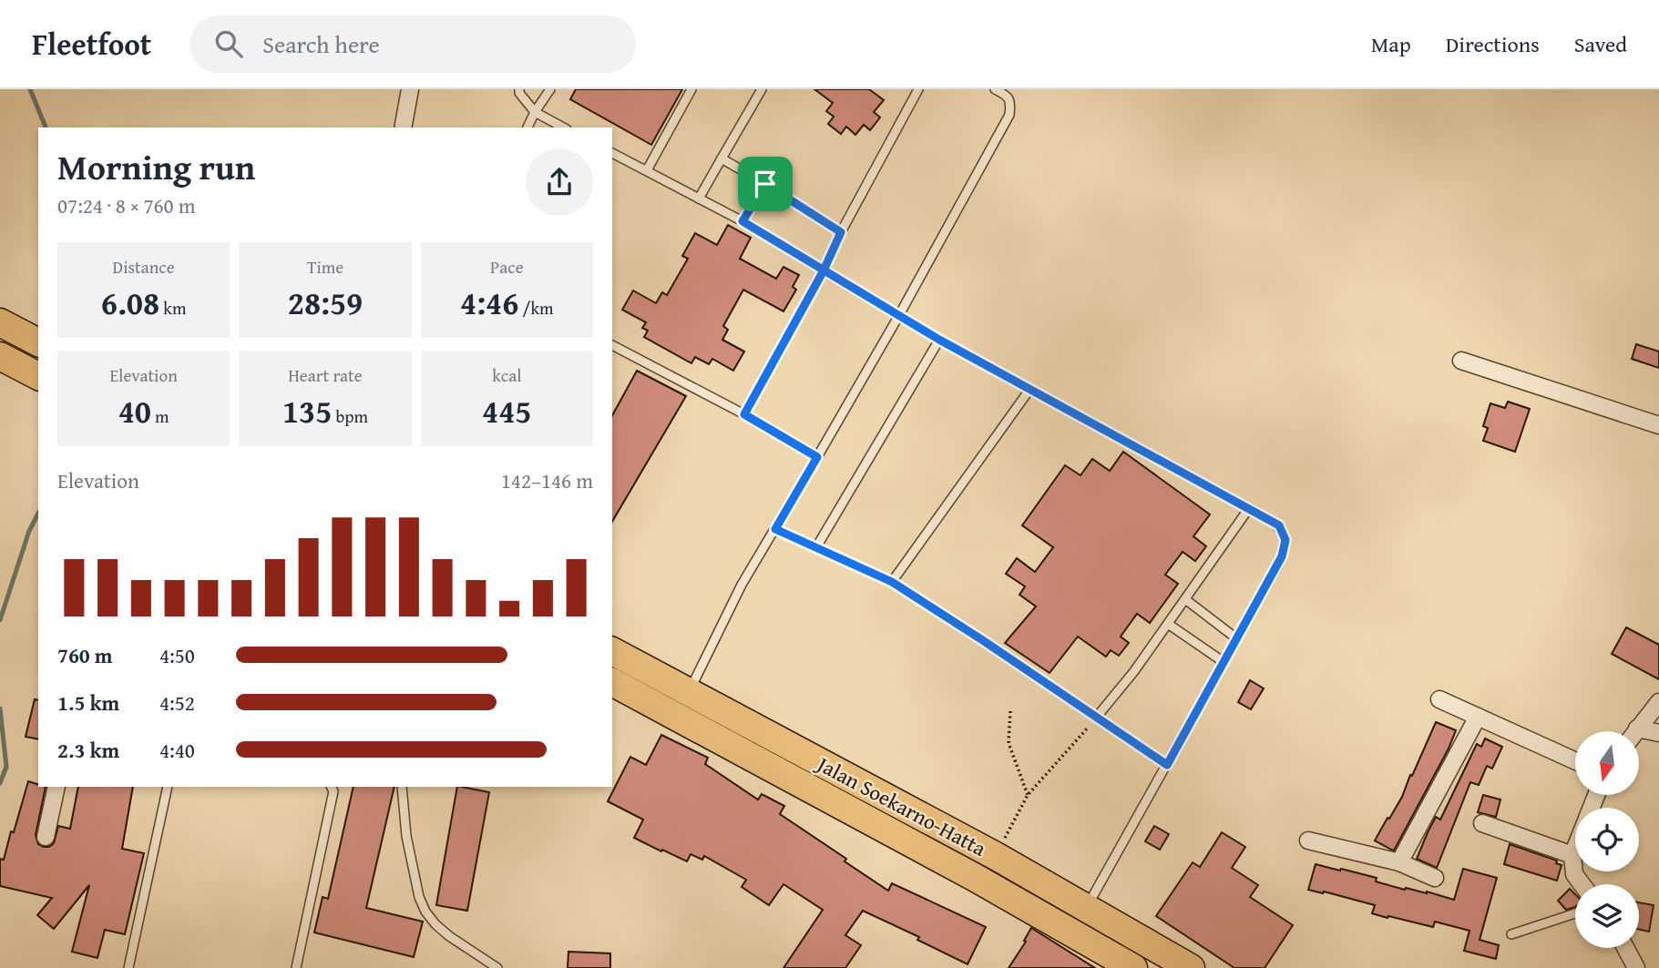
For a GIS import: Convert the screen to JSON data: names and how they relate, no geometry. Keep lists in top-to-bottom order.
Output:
{
  "streets": {
    "highway": ["Jalan Soekarno-Hatta"]
  },
  "north": "bottom",
  "page": {
    "header": "Fleetfoot",
    "search": "Search here",
    "nav": ["Map", "Directions", "Saved"],
    "heading": ["Morning run", "07:24 · 8 × 760 m"],
    "stats": [
      ["Distance", "6.08 km"],
      ["Time", "28:59"],
      ["Pace", "4:46 /km"],
      ["Elevation", "40 m"],
      ["Heart rate", "135 bpm"],
      ["kcal", "445"]
    ],
    "chart": ["Elevation", "142–146 m"],
    "list": [
      {
        "name": "760 m",
        "note": "4:50"
      },
      {
        "name": "1.5 km",
        "note": "4:52"
      },
      {
        "name": "2.3 km",
        "note": "4:40"
      }
    ]
  }
}
